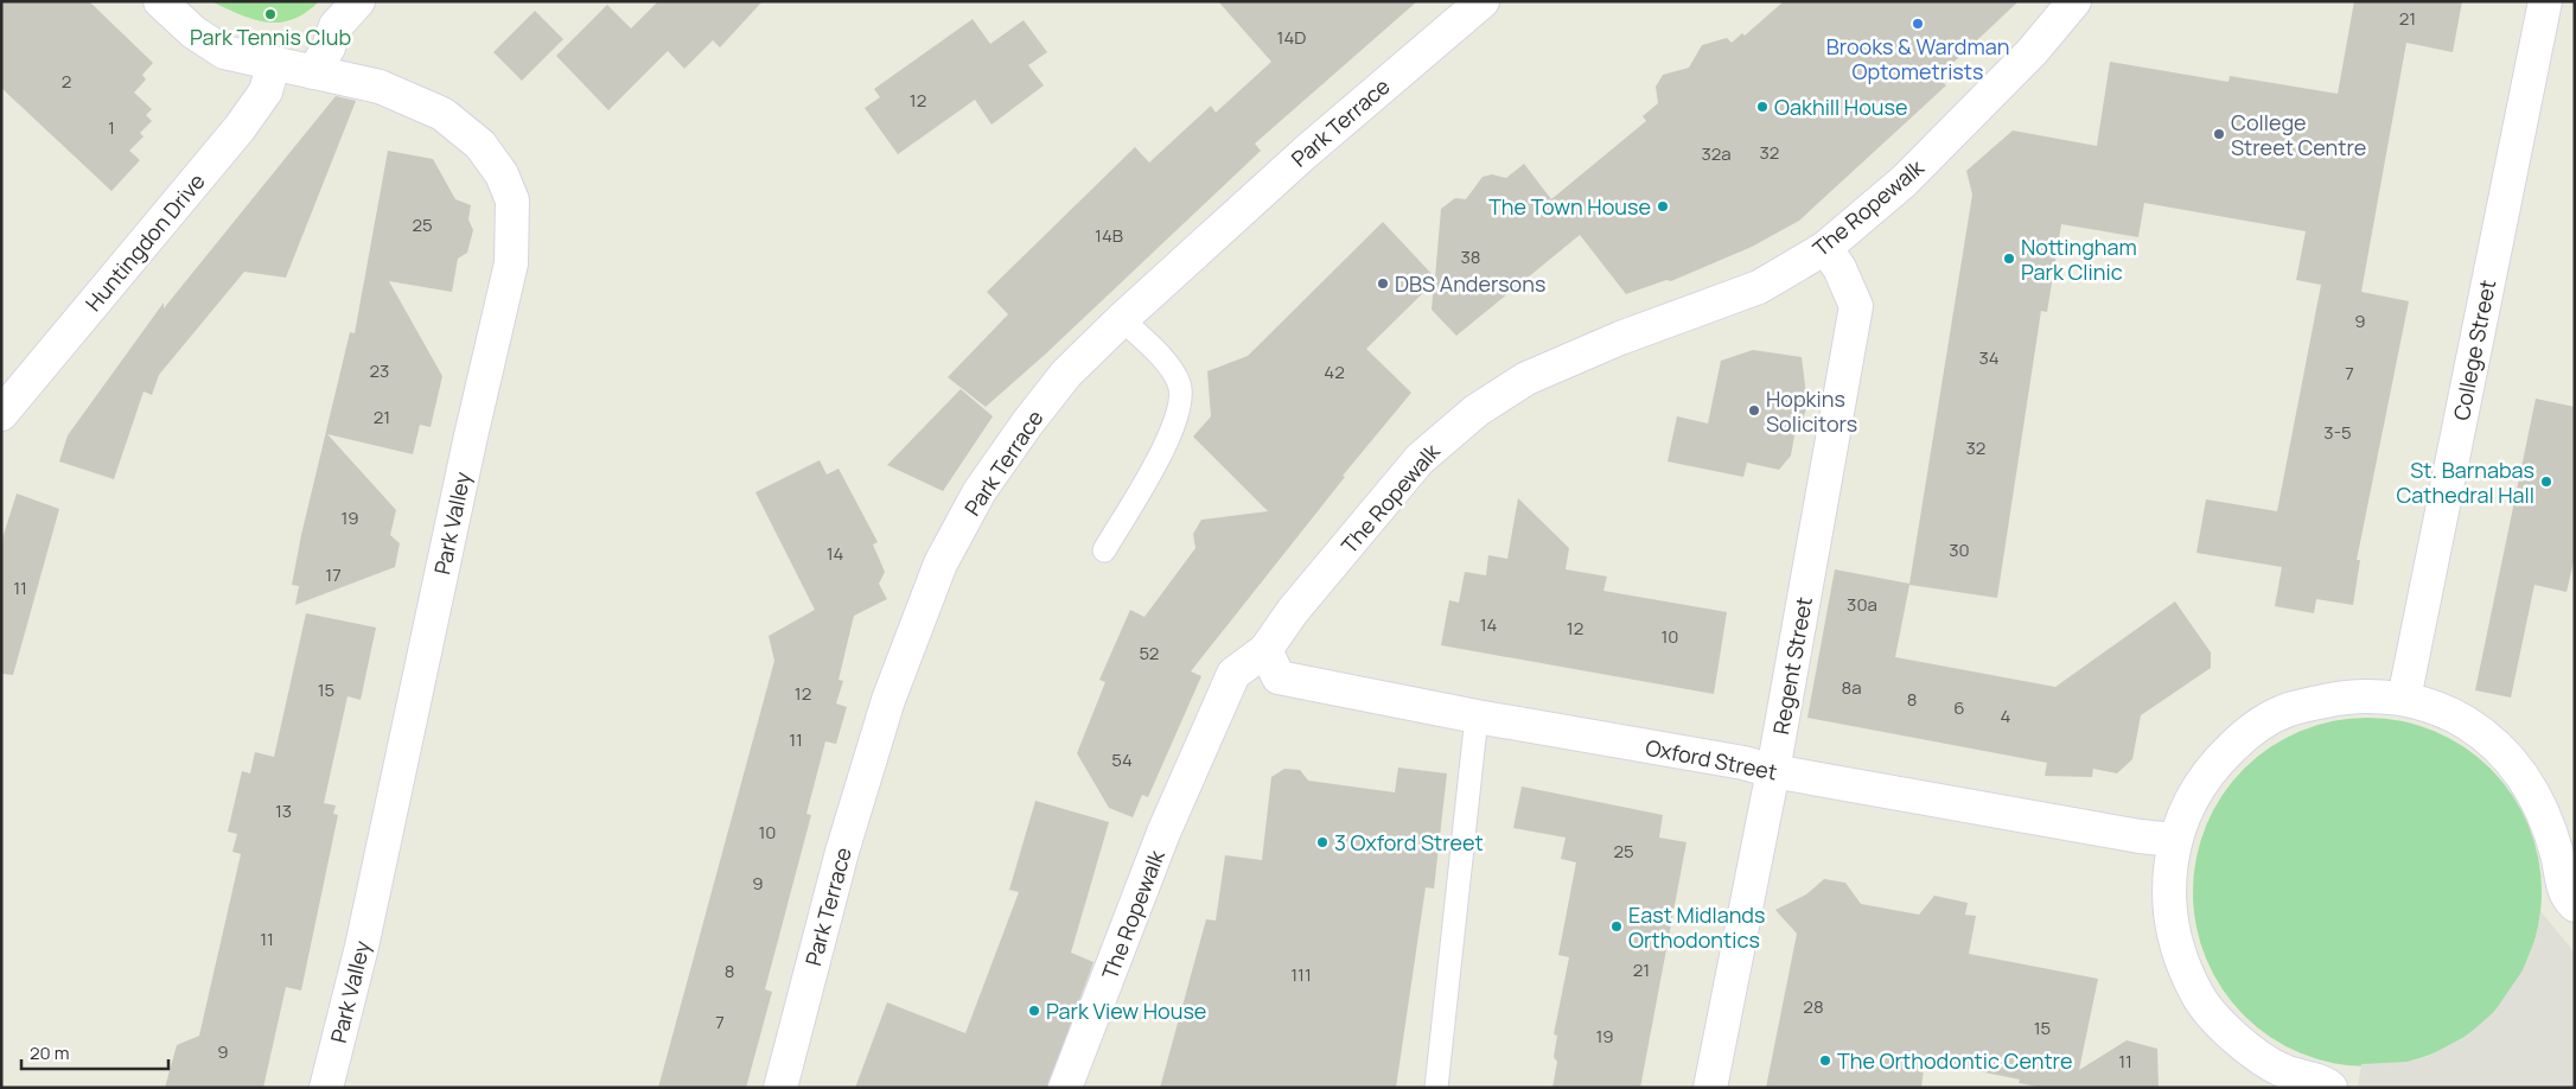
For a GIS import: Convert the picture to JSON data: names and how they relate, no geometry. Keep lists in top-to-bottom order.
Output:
{
  "streets": {
    "street": [
      "Park Terrace",
      "The Ropewalk",
      "Huntingdon Drive",
      "College Street",
      "Park Valley",
      "Regent Street",
      "Oxford Street"
    ]
  },
  "crossings": [
    ["The Ropewalk", "Regent Street"],
    ["The Ropewalk", "Oxford Street"],
    ["Huntingdon Drive", "Park Valley"],
    ["Regent Street", "Oxford Street"]
  ],
  "places": [
    "Park Tennis Club",
    "Brooks & Wardman Optometrists",
    "Oakhill House",
    "College Street Centre",
    "The Town House",
    "Nottingham Park Clinic",
    "DBS Andersons",
    "Hopkins Solicitors",
    "St. Barnabas Cathedral Hall",
    "3 Oxford Street",
    "East Midlands Orthodontics",
    "Park View House",
    "The Orthodontic Centre"
  ],
  "house_numbers": [
    "21",
    "14D",
    "2",
    "12",
    "1",
    "32",
    "32a",
    "25",
    "14B",
    "38",
    "9",
    "34",
    "23",
    "42",
    "7",
    "21",
    "3-5",
    "32",
    "19",
    "30",
    "14",
    "17",
    "11",
    "30a",
    "14",
    "12",
    "10",
    "52",
    "8a",
    "15",
    "12",
    "8",
    "6",
    "4",
    "11",
    "54",
    "13",
    "10",
    "25",
    "9",
    "11",
    "21",
    "8",
    "111",
    "28",
    "7",
    "15",
    "19",
    "9",
    "11"
  ],
  "scale_bar": "20 m"
}
